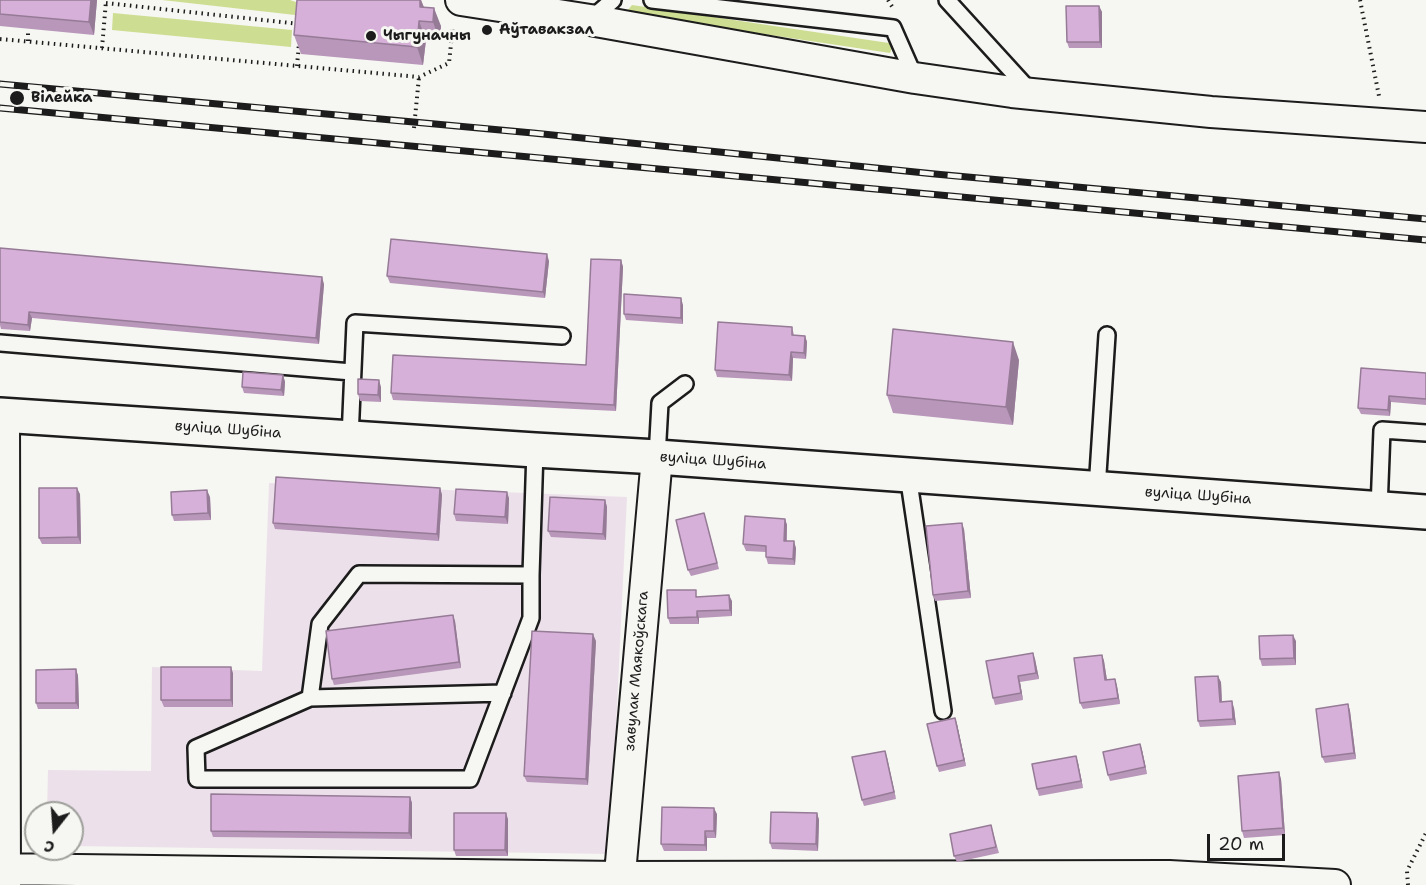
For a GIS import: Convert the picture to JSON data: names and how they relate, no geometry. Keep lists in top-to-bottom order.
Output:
{
  "streets": {
    "street": ["вуліца Шубіна", "завулак Маякоўскага"]
  },
  "crossings": [
    ["вуліца Шубіна", "завулак Маякоўскага"]
  ],
  "places": ["Аўтавакзал", "Чыгуначны", "Вілейка"],
  "scale_bar": "20 m",
  "north": "bottom"
}
